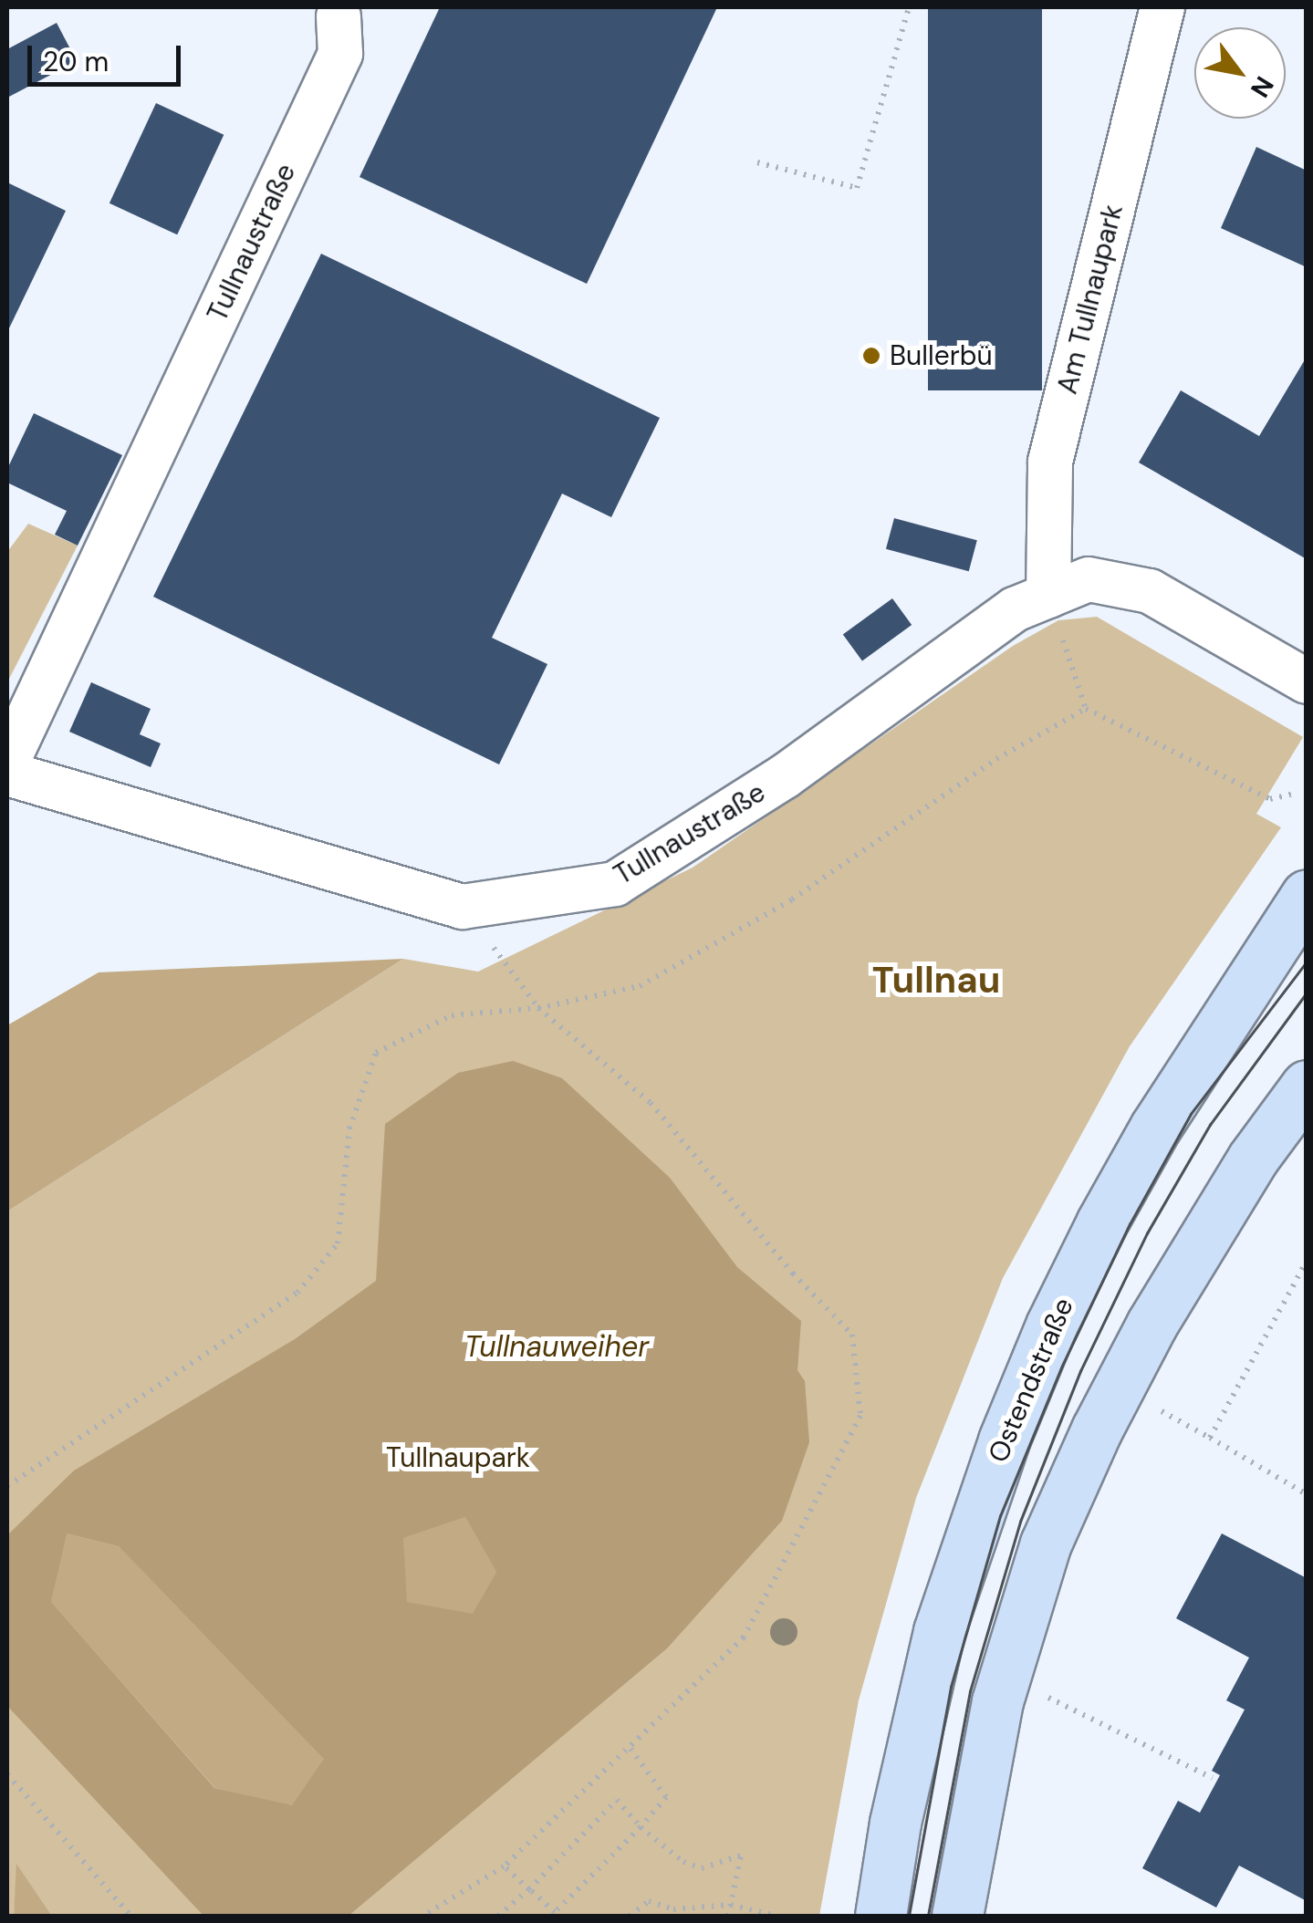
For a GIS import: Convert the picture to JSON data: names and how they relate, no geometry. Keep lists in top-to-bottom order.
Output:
{
  "streets": {
    "main road": ["Ostendstraße"],
    "street": ["Tullnaustraße", "Am Tullnaupark"]
  },
  "crossings": [
    ["Tullnaustraße", "Am Tullnaupark"]
  ],
  "districts": ["Tullnau"],
  "water": ["Tullnauweiher"],
  "parks": ["Tullnaupark"],
  "places": ["Bullerbü"],
  "scale_bar": "20 m",
  "north": "bottom right"
}
